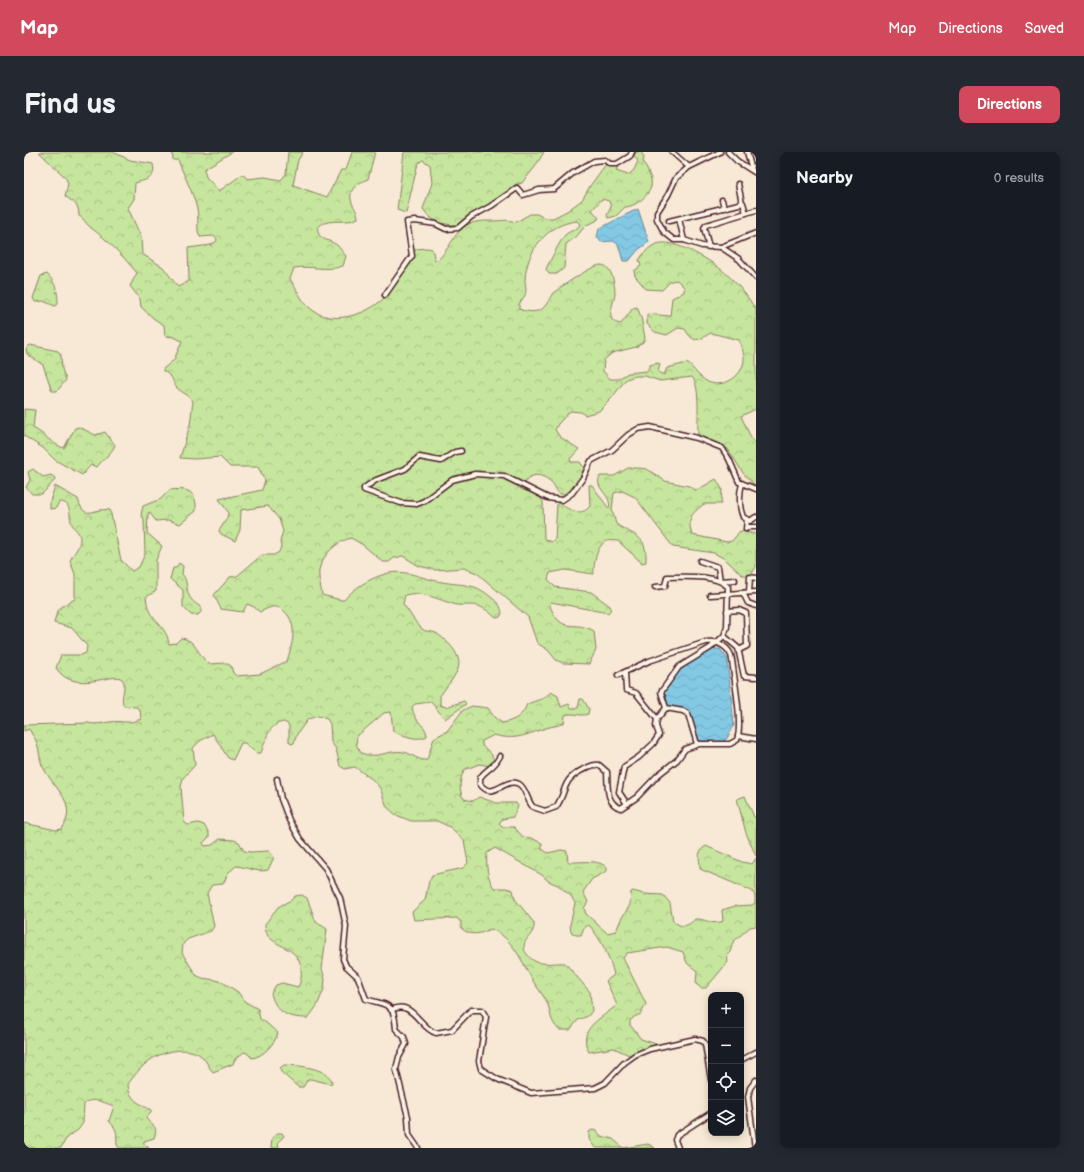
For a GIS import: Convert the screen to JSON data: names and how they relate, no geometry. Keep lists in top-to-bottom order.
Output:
{
  "page": {
    "header": "Map",
    "nav": ["Map", "Directions", "Saved"],
    "buttons": "Directions",
    "title": "Find us",
    "heading": ["Nearby", "0 results"],
    "map_buttons": ["+", "−"]
  }
}
